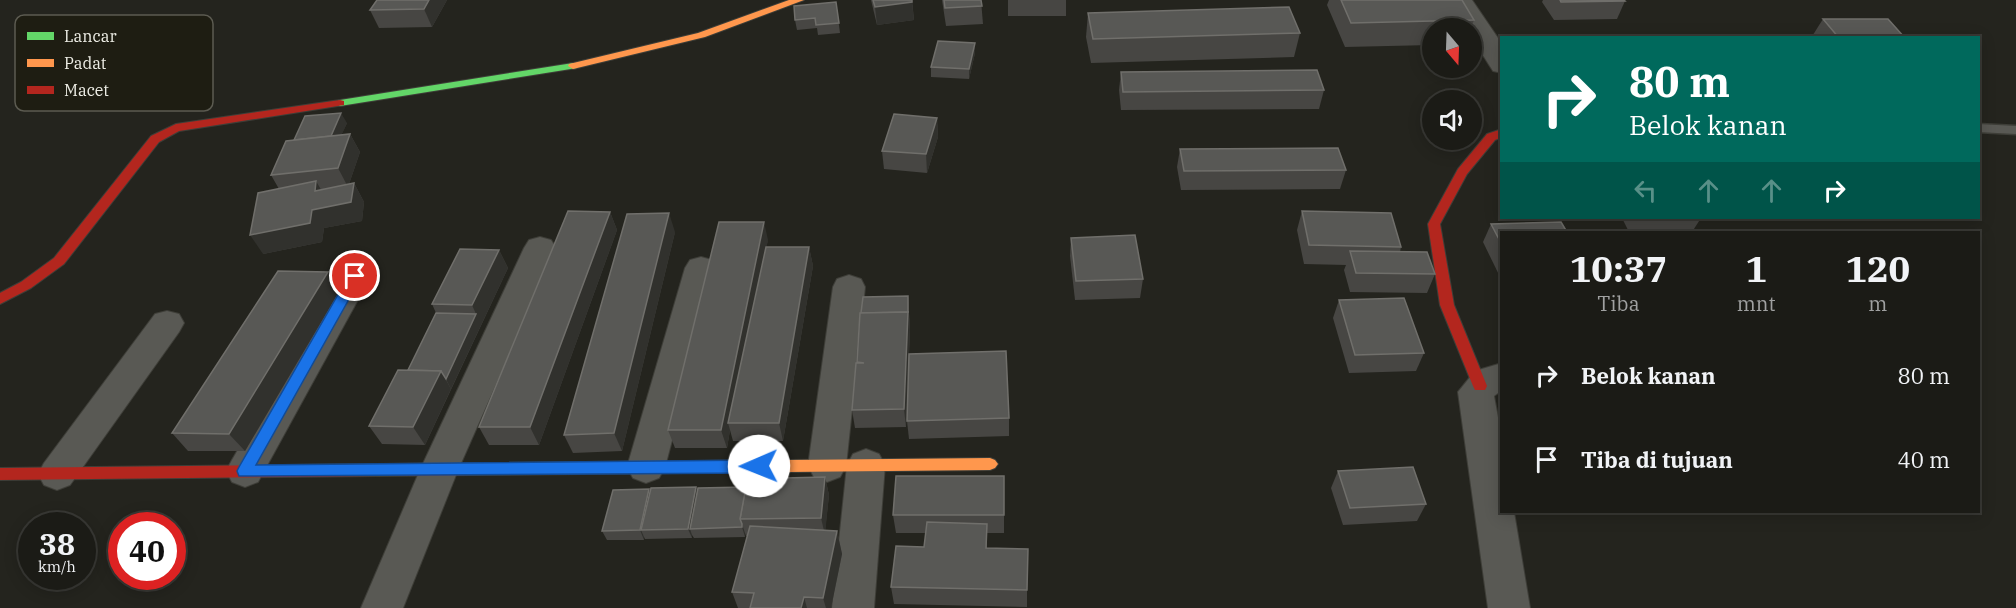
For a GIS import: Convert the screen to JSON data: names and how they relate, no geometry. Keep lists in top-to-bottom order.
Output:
{
  "legend": ["Lancar", "Padat", "Macet"],
  "north": "bottom",
  "page": {
    "turn": ["80 m", "Belok kanan"],
    "eta": [
      "10:37",
      "Tiba",
      "1",
      "mnt",
      "120",
      "m"
    ],
    "list": [
      {
        "name": "Belok kanan",
        "value": "80 m"
      },
      {
        "name": "Tiba di tujuan",
        "value": "40 m"
      }
    ],
    "speed": "38 km/h",
    "limit": "40"
  }
}
